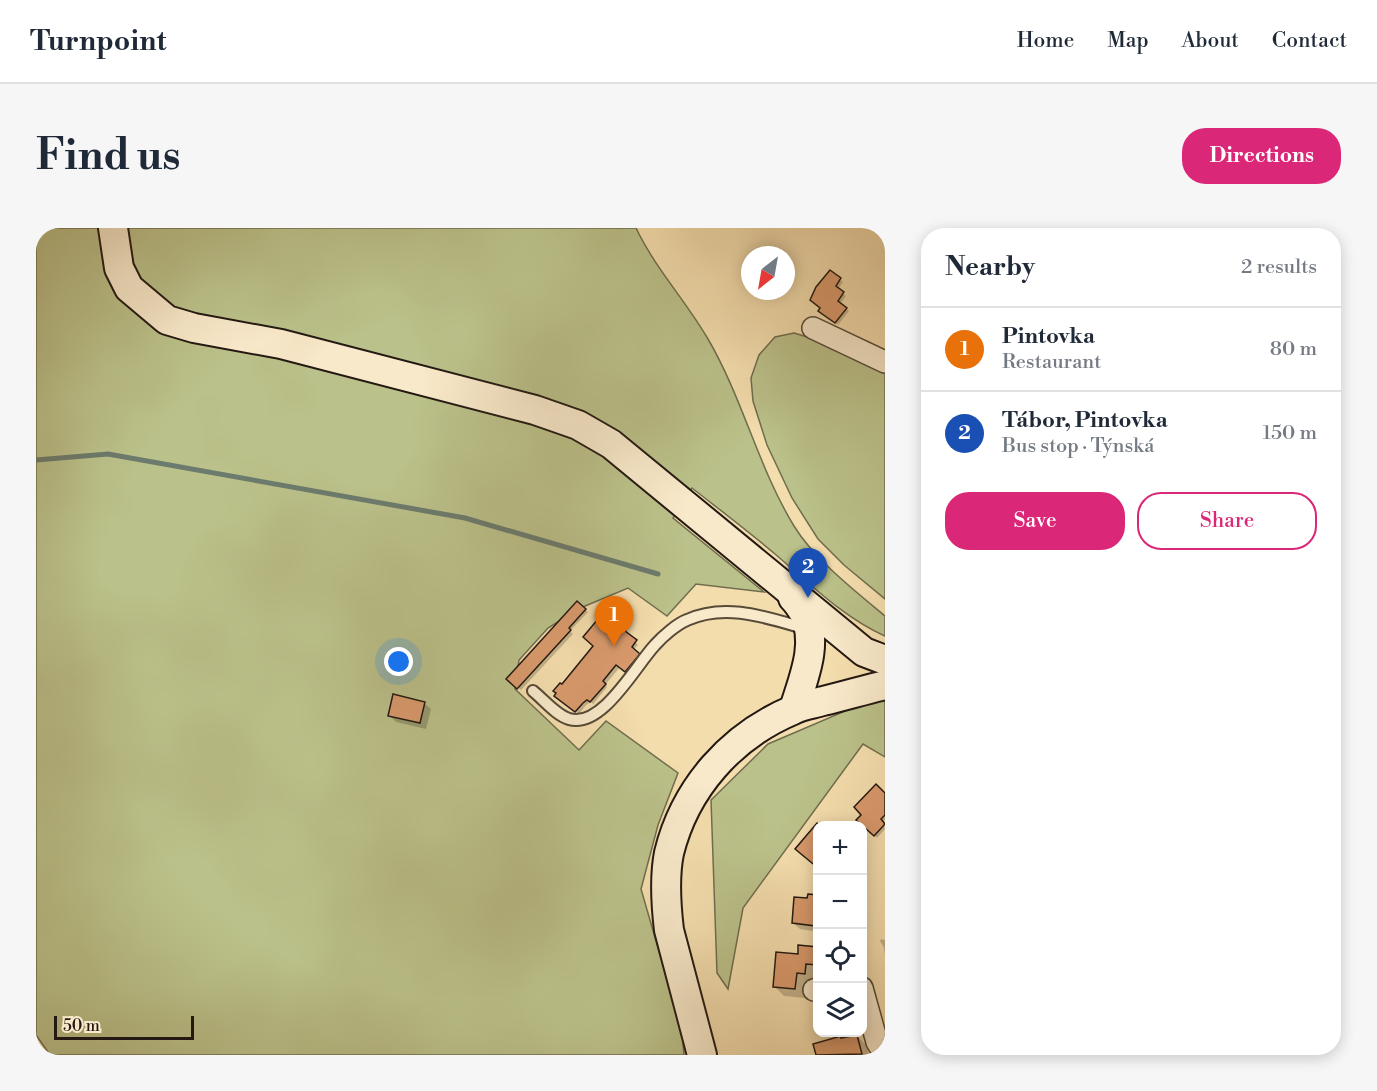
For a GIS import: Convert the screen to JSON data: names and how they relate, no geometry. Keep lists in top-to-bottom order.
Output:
{
  "scale_bar": "50 m",
  "north": "bottom left",
  "page": {
    "header": "Turnpoint",
    "nav": [
      "Home",
      "Map",
      "About",
      "Contact"
    ],
    "buttons": [
      "Directions",
      ["Save", "Share"]
    ],
    "title": "Find us",
    "heading": ["Nearby", "2 results"],
    "list": [
      {
        "mark": "1",
        "name": "Pintovka",
        "note": "Restaurant",
        "value": "80 m"
      },
      {
        "mark": "2",
        "name": "Tábor, Pintovka",
        "note": "Bus stop · Týnská",
        "value": "150 m"
      }
    ],
    "pins": ["2", "1"],
    "map_buttons": ["+", "−"],
    "scale": "50 m"
  }
}
